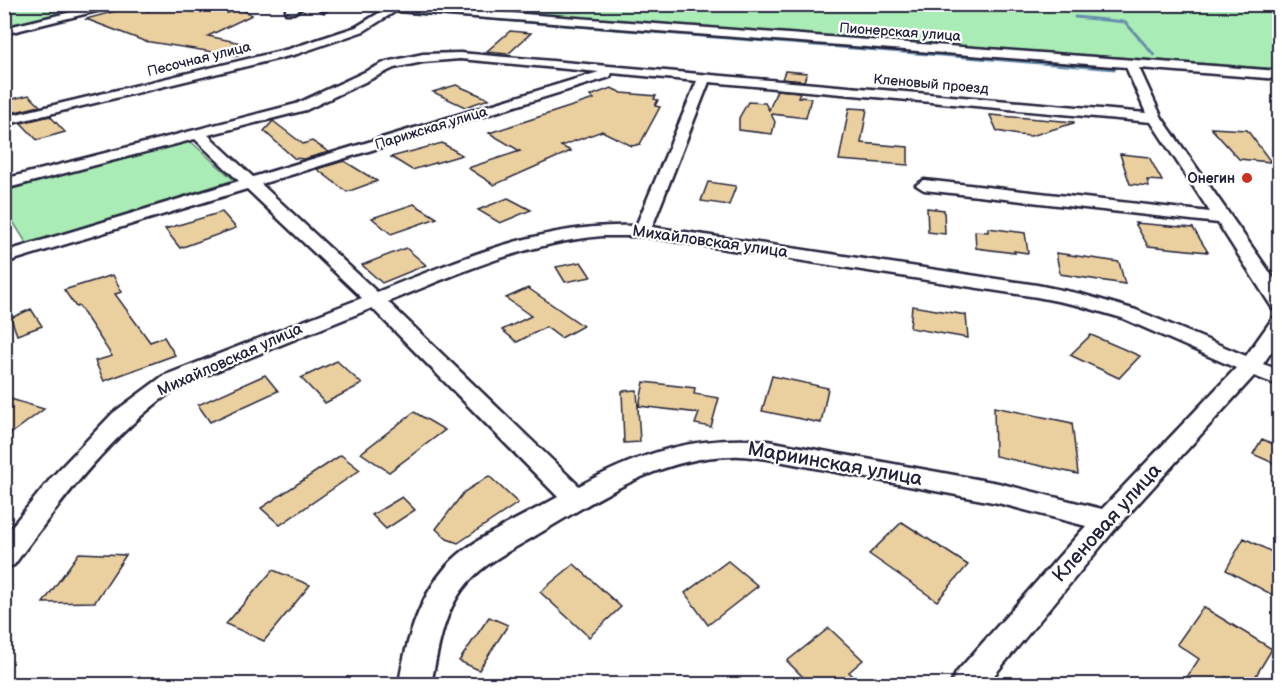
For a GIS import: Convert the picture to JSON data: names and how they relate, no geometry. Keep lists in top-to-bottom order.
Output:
{
  "streets": {
    "street": [
      "Пионерская улица",
      "Песочная улица",
      "Кленовый проезд",
      "Парижская улица",
      "Михайловская улица",
      "Мариинская улица",
      "Кленовая улица"
    ]
  },
  "crossings": [
    ["Пионерская улица", "Песочная улица"],
    ["Кленовый проезд", "Парижская улица"],
    ["Михайловская улица", "Кленовая улица"],
    ["Мариинская улица", "Кленовая улица"]
  ],
  "places": ["Онегин"]
}
